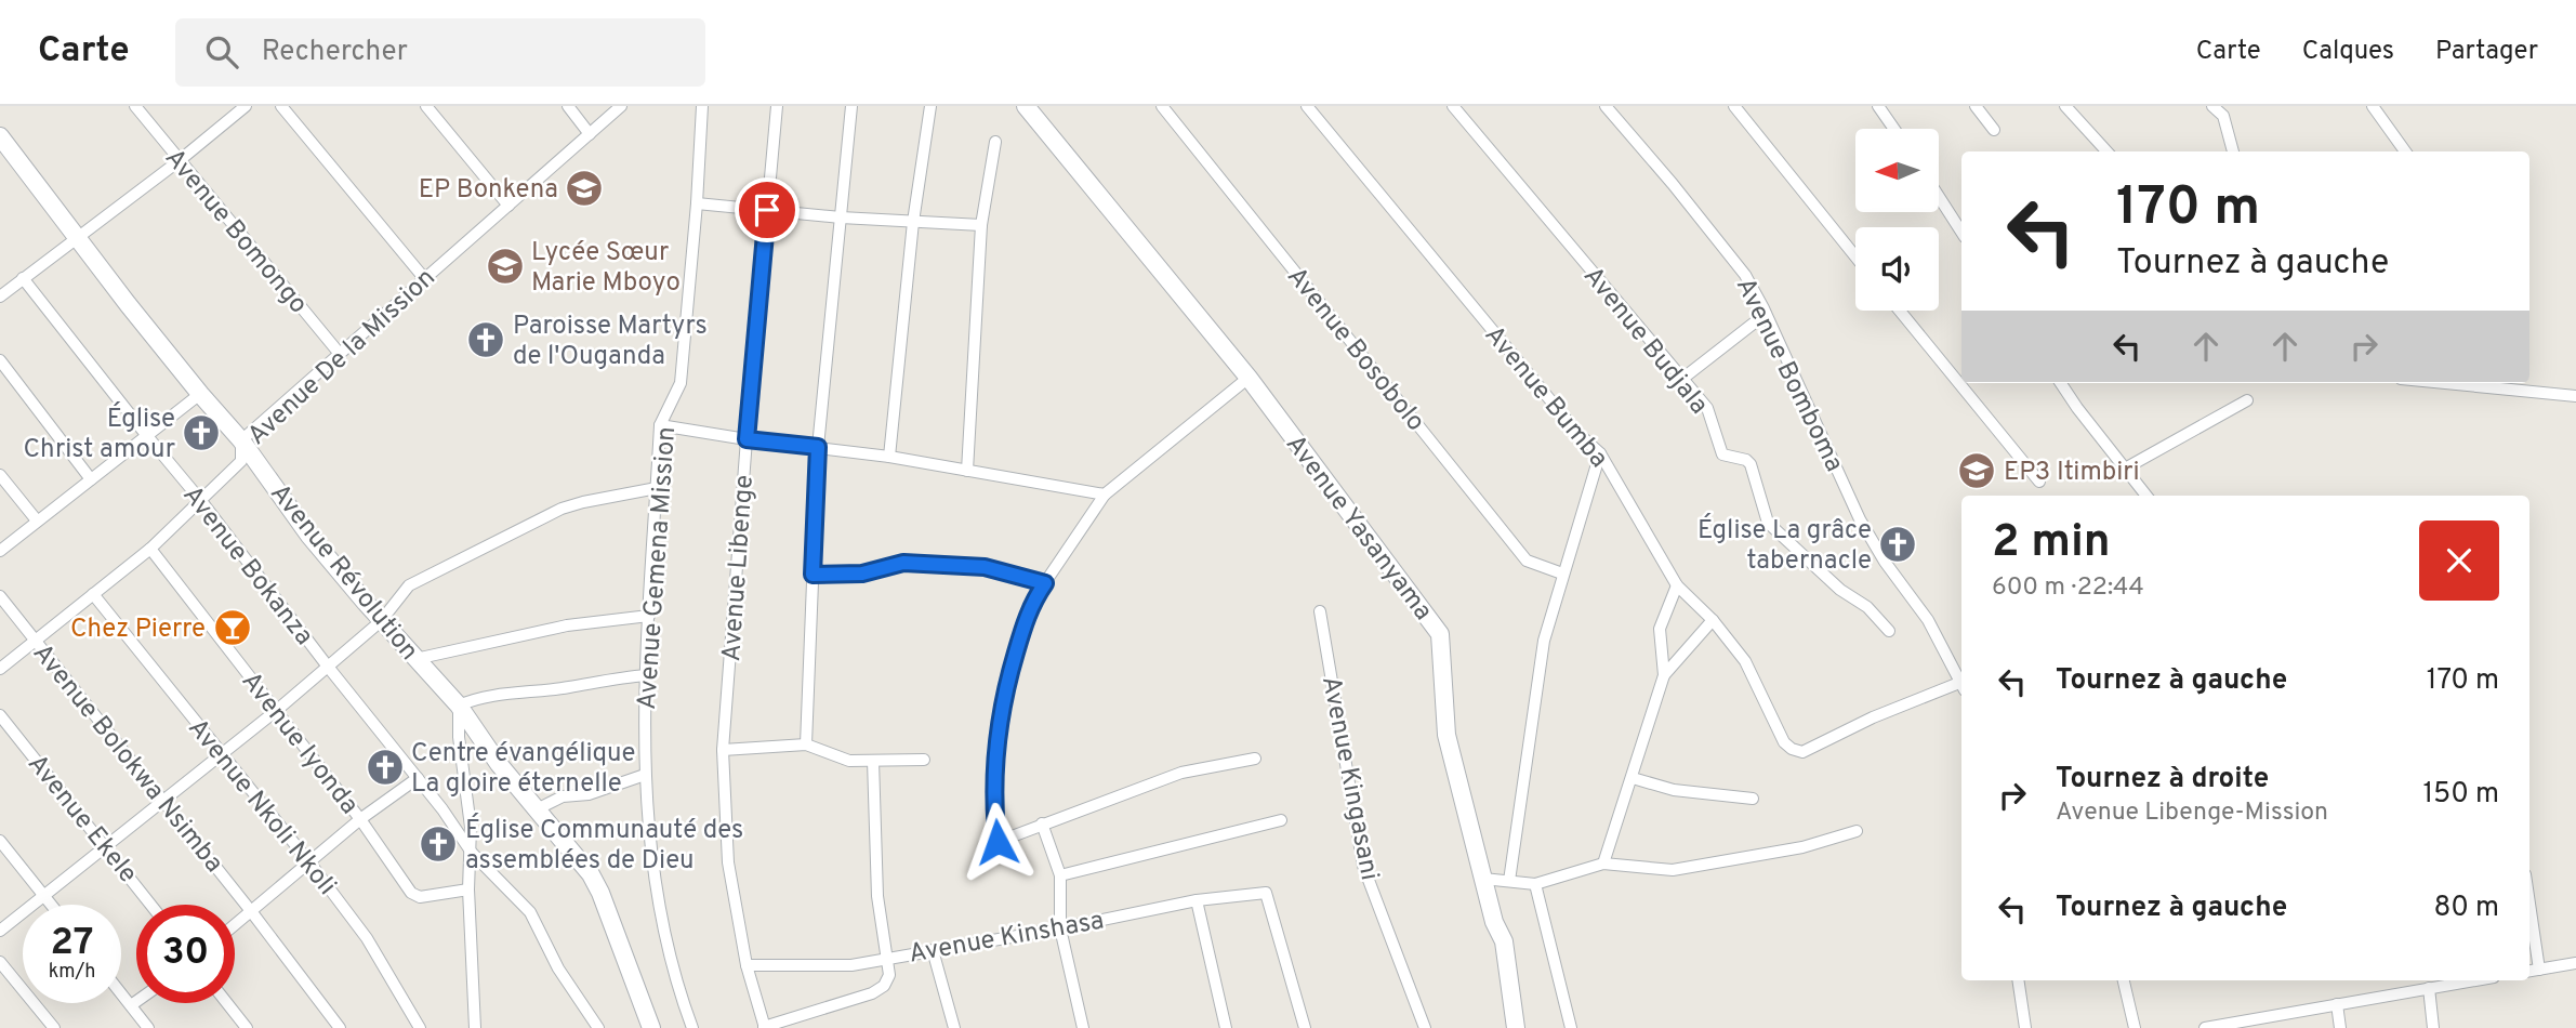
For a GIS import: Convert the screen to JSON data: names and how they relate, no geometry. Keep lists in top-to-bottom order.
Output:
{
  "streets": {
    "street": [
      "Avenue Bomongo",
      "Avenue Budjala",
      "Avenue Bosobolo",
      "Avenue De la Mission",
      "Avenue Bomboma",
      "Avenue Bumba",
      "Avenue Yasanyama",
      "Avenue Bokanza",
      "Avenue Gemena Mission",
      "Avenue Libenge",
      "Avenue Révolution",
      "Avenue Iyonda",
      "Avenue Bolokwa Nsimba",
      "Avenue Kingasani",
      "Avenue Nkoli Nkoli",
      "Avenue Ekele",
      "Avenue Kinshasa"
    ]
  },
  "crossings": [
    ["Avenue Bomongo", "Avenue De la Mission"],
    ["Avenue De la Mission", "Avenue Bokanza"],
    ["Avenue De la Mission", "Avenue Révolution"],
    ["Avenue De la Mission", "Avenue Iyonda"],
    ["Avenue De la Mission", "Avenue Bolokwa Nsimba"],
    ["Avenue De la Mission", "Avenue Nkoli Nkoli"],
    ["Avenue Libenge", "Avenue Kinshasa"]
  ],
  "places": {
    "school or university": ["EP Bonkena", "Lycée Sœur Marie Mboyo", "EP3 Itimbiri"],
    "church": [
      "Paroisse Martyrs de l'Ouganda",
      "Église Christ amour",
      "Église La grâce tabernacle",
      "Centre évangélique La gloire éternelle",
      "Église Communauté des assemblées de Dieu"
    ],
    "bar": ["Chez Pierre"]
  },
  "north": "left",
  "page": {
    "header": "Carte",
    "search": "Rechercher",
    "nav": ["Carte", "Calques", "Partager"],
    "turn": ["170 m", "Tournez à gauche"],
    "heading": ["2 min", "600 m · 22:44"],
    "list": [
      {
        "name": "Tournez à gauche",
        "value": "170 m"
      },
      {
        "name": "Tournez à droite",
        "note": "Avenue Libenge-Mission",
        "value": "150 m"
      },
      {
        "name": "Tournez à gauche",
        "value": "80 m"
      }
    ],
    "speed": "27 km/h",
    "limit": "30"
  }
}
